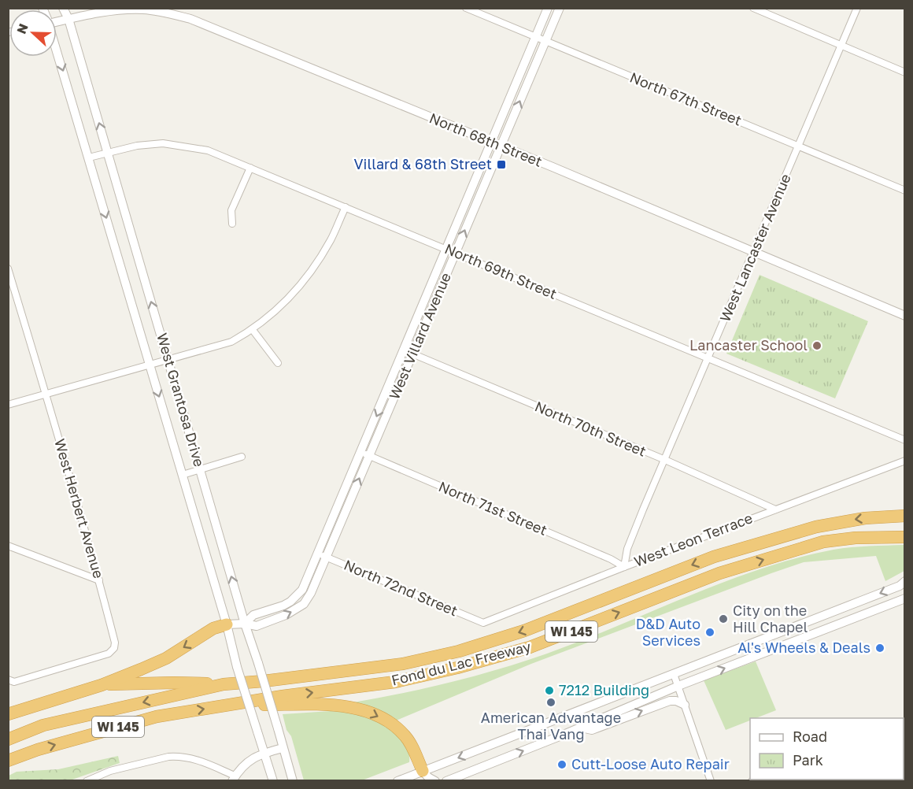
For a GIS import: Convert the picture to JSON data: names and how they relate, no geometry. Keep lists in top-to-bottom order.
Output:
{
  "streets": {
    "highway": ["WI 145", "Fond du Lac Freeway"],
    "street": [
      "North 67th Street",
      "North 68th Street",
      "West Lancaster Avenue",
      "North 69th Street",
      "West Villard Avenue",
      "West Grantosa Drive",
      "North 70th Street",
      "West Herbert Avenue",
      "North 71st Street",
      "West Leon Terrace",
      "North 72nd Street"
    ]
  },
  "crossings": [
    ["North 67th Street", "West Lancaster Avenue"],
    ["North 67th Street", "West Villard Avenue"],
    ["North 68th Street", "West Lancaster Avenue"],
    ["North 68th Street", "West Villard Avenue"],
    ["North 68th Street", "West Grantosa Drive"],
    ["West Lancaster Avenue", "North 69th Street"],
    ["West Lancaster Avenue", "North 70th Street"],
    ["West Lancaster Avenue", "North 71st Street"],
    ["West Lancaster Avenue", "West Leon Terrace"],
    ["North 69th Street", "West Villard Avenue"],
    ["North 69th Street", "West Grantosa Drive"],
    ["West Villard Avenue", "West Grantosa Drive"],
    ["West Villard Avenue", "North 70th Street"],
    ["West Villard Avenue", "North 71st Street"],
    ["West Villard Avenue", "North 72nd Street"],
    ["North 70th Street", "West Leon Terrace"],
    ["North 71st Street", "West Leon Terrace"],
    ["West Leon Terrace", "North 72nd Street"]
  ],
  "places": {
    "transit": ["Villard & 68th Street"],
    "other": [
      "Lancaster School",
      "City on the Hill Chapel",
      "D&D Auto Services",
      "Al's Wheels & Deals",
      "7212 Building",
      "American Advantage Thai Vang",
      "Cutt-Loose Auto Repair"
    ]
  },
  "legend": ["Road", "Park"],
  "north": "left"
}
